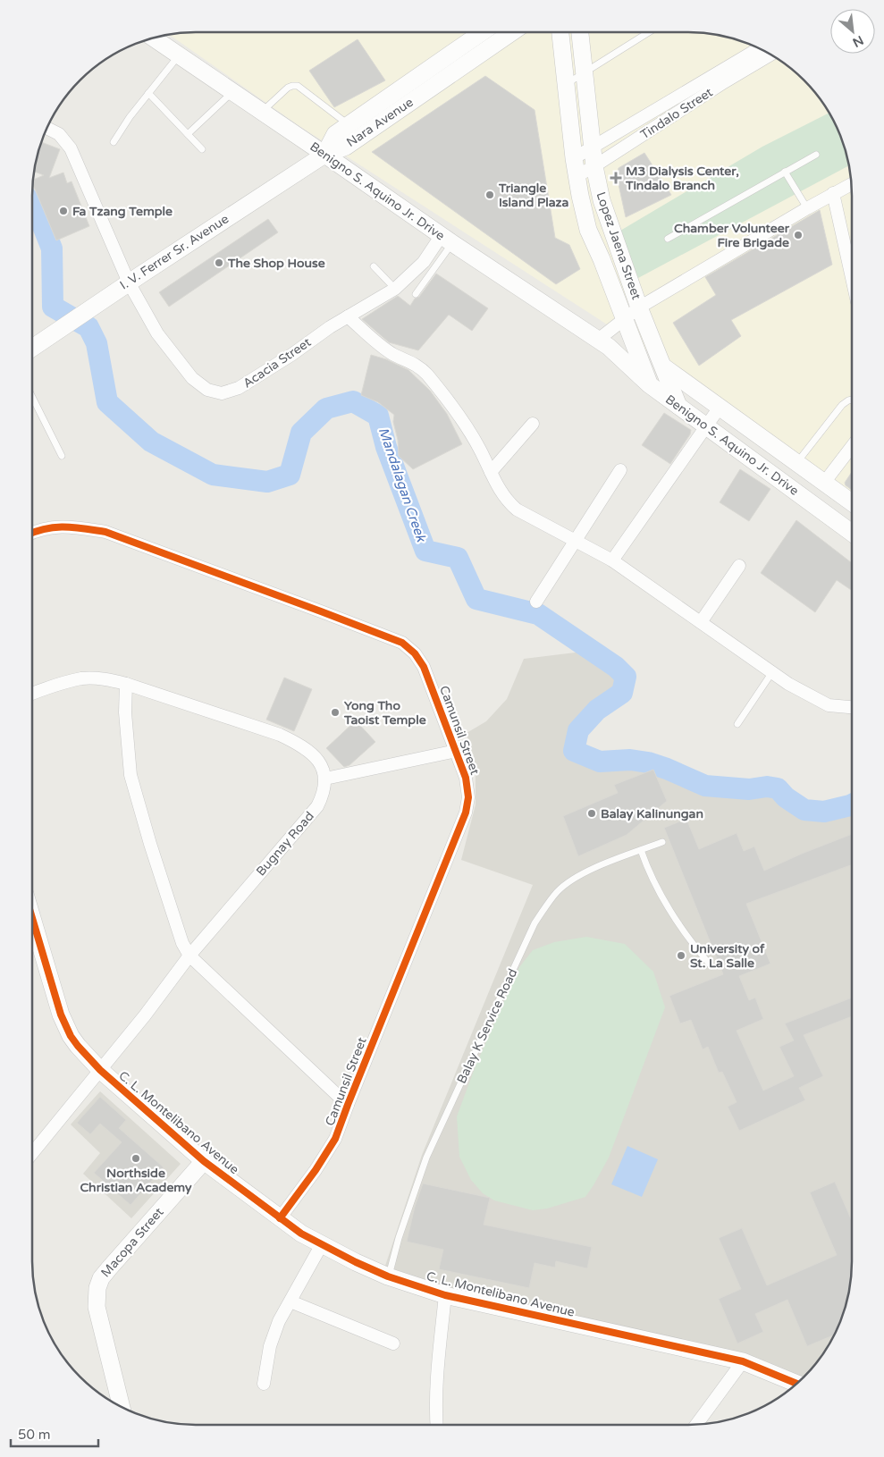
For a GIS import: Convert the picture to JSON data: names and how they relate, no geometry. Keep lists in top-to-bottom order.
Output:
{
  "streets": {
    "street": [
      "Tindalo Street",
      "Nara Avenue",
      "Benigno S. Aquino Jr. Drive",
      "Lopez Jaena Street",
      "I. V. Ferrer Sr. Avenue",
      "Acacia Street",
      "Camunsil Street",
      "Bugnay Road",
      "C. L. Montelibano Avenue",
      "Macopa Street"
    ],
    "lane": ["Balay K Service Road"]
  },
  "crossings": [
    ["Tindalo Street", "Lopez Jaena Street"],
    ["Nara Avenue", "Benigno S. Aquino Jr. Drive"],
    ["Nara Avenue", "I. V. Ferrer Sr. Avenue"],
    ["Benigno S. Aquino Jr. Drive", "Lopez Jaena Street"],
    ["Benigno S. Aquino Jr. Drive", "I. V. Ferrer Sr. Avenue"],
    ["Benigno S. Aquino Jr. Drive", "Acacia Street"],
    ["I. V. Ferrer Sr. Avenue", "Acacia Street"],
    ["Camunsil Street", "C. L. Montelibano Avenue"],
    ["Bugnay Road", "C. L. Montelibano Avenue"],
    ["Balay K Service Road", "C. L. Montelibano Avenue"],
    ["C. L. Montelibano Avenue", "Macopa Street"]
  ],
  "water": ["Mandalagan Creek"],
  "places": {
    "health": ["M3 Dialysis Center, Tindalo Branch"],
    "other": [
      "Triangle Island Plaza",
      "Fa Tzang Temple",
      "Chamber Volunteer Fire Brigade",
      "The Shop House",
      "Yong Tho Taoist Temple",
      "Balay Kalinungan",
      "University of St. La Salle",
      "Northside Christian Academy"
    ]
  },
  "scale_bar": "50 m",
  "north": "bottom right"
}
